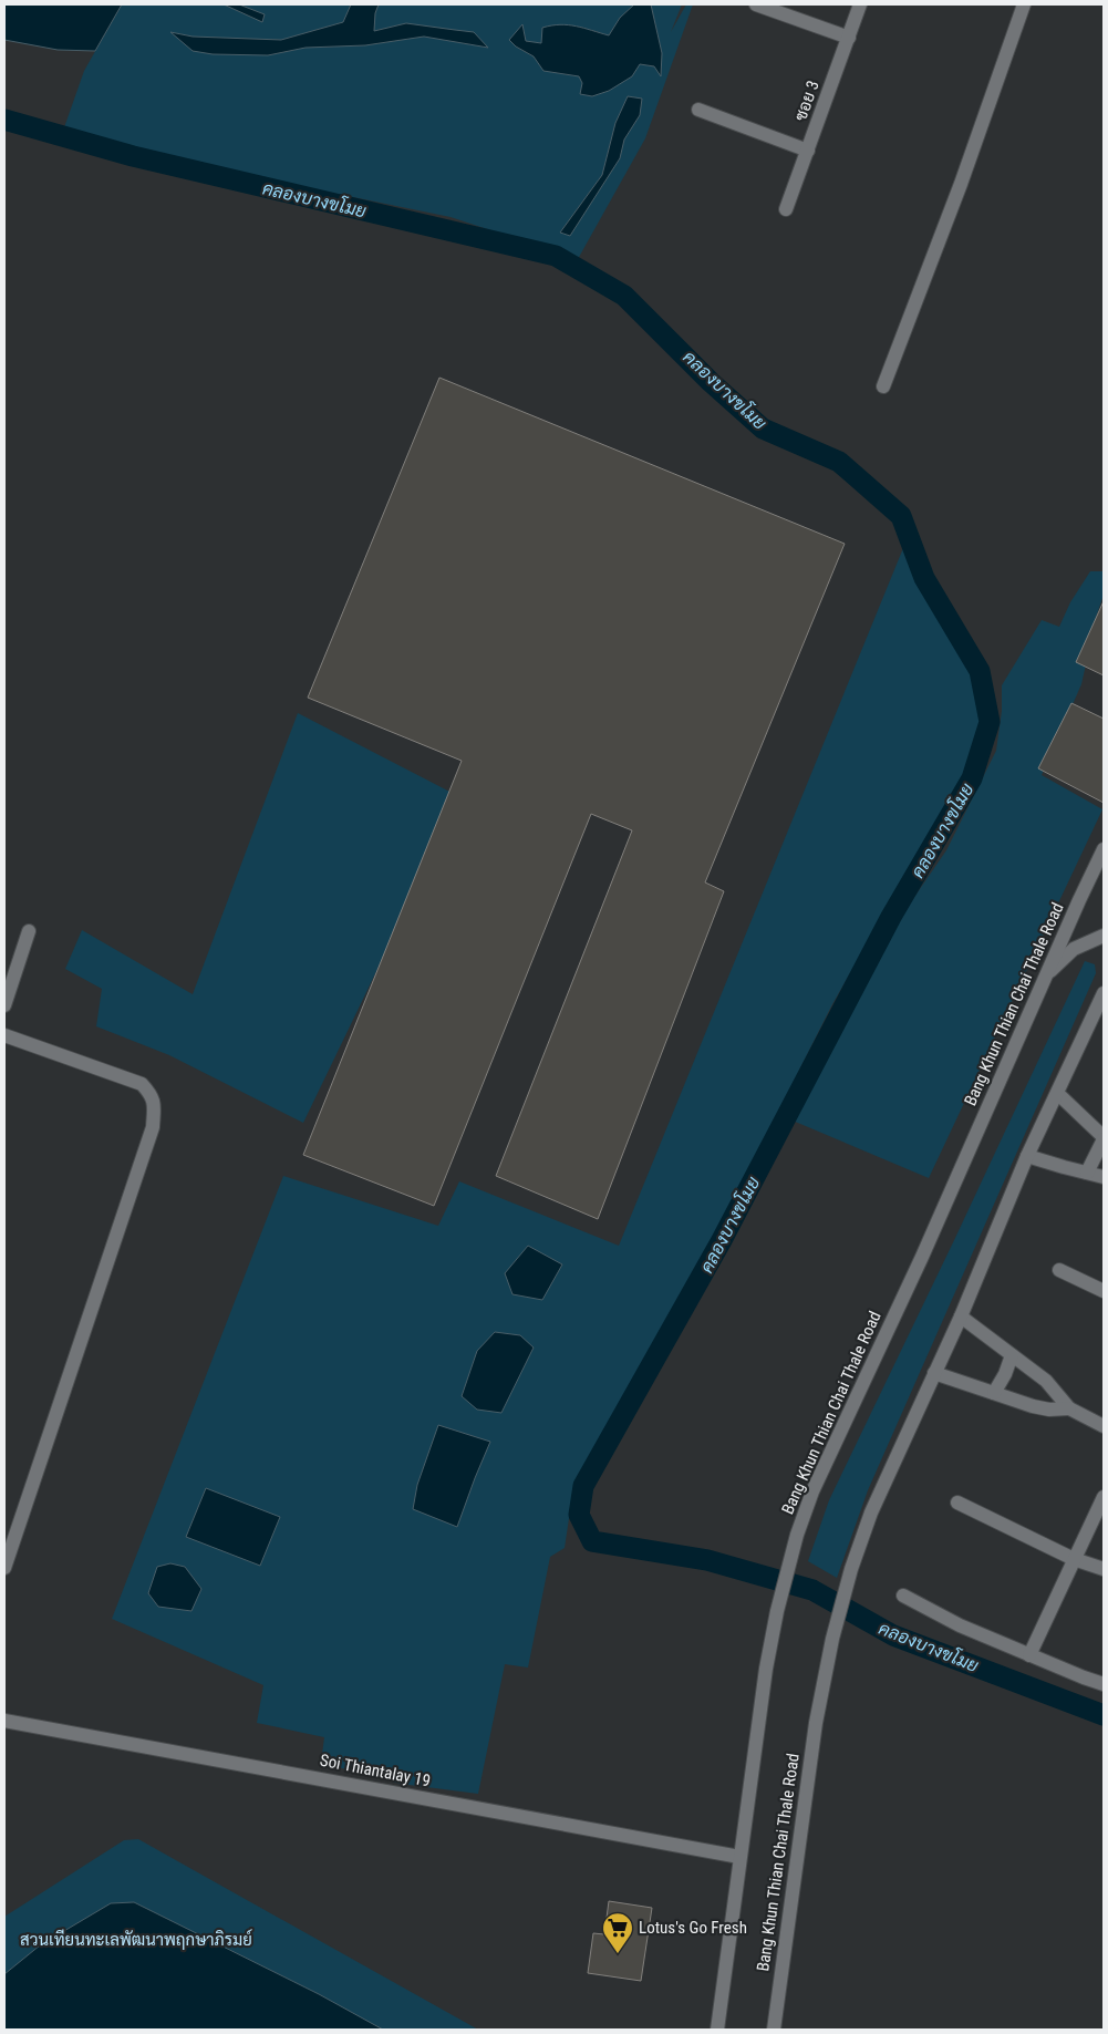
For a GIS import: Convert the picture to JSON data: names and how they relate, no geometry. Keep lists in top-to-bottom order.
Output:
{
  "streets": {
    "street": ["ซอย 3", "Bang Khun Thian Chai Thale Road", "Soi Thiantalay 19"]
  },
  "crossings": [
    ["Bang Khun Thian Chai Thale Road", "Soi Thiantalay 19"]
  ],
  "water": ["คลองบางขโมย"],
  "parks": ["สวนเทียนทะเลพัฒนาพฤกษาภิรมย์"],
  "places": {
    "supermarket": ["Lotus's Go Fresh"]
  }
}
